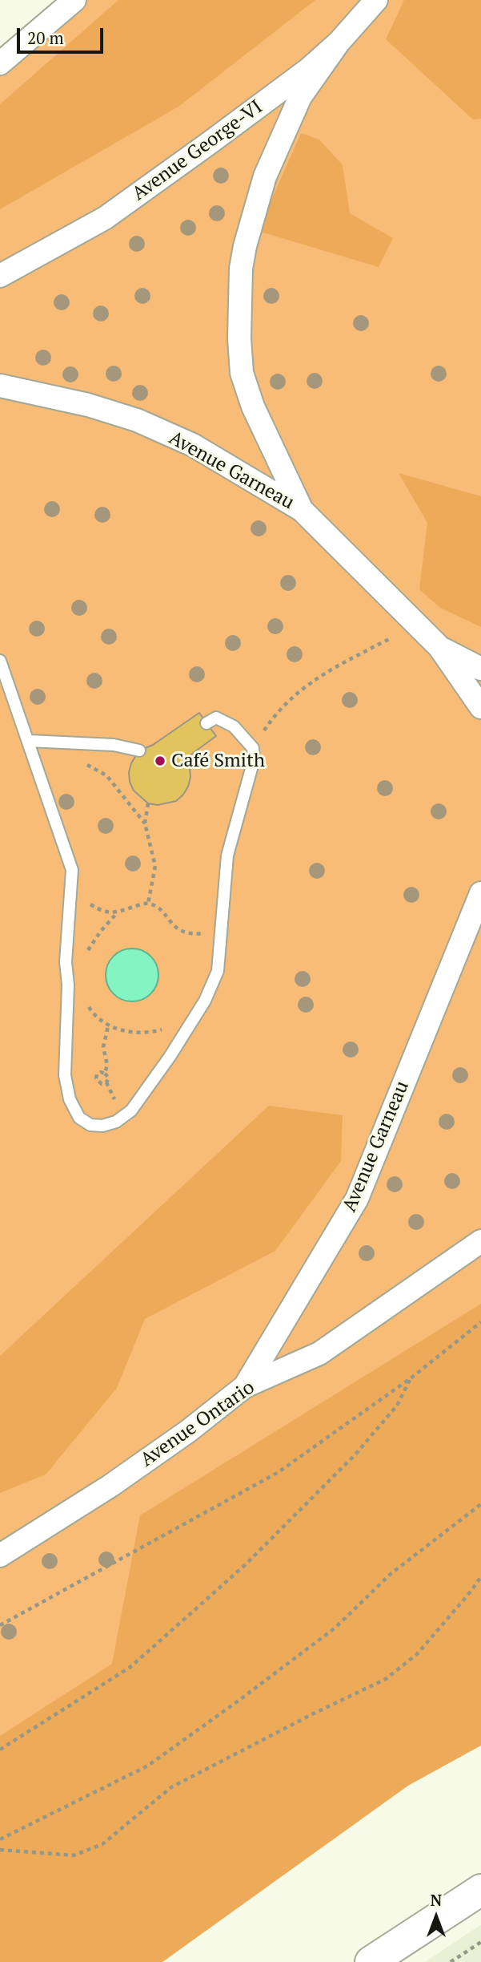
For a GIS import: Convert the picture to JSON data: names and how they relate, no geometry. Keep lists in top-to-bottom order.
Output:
{
  "streets": {
    "street": ["Avenue George-VI", "Avenue Garneau", "Avenue Ontario"]
  },
  "crossings": [
    ["Avenue George-VI", "Avenue Garneau"],
    ["Avenue Garneau", "Avenue Ontario"]
  ],
  "places": ["Café Smith"],
  "scale_bar": "20 m",
  "north": "top"
}
